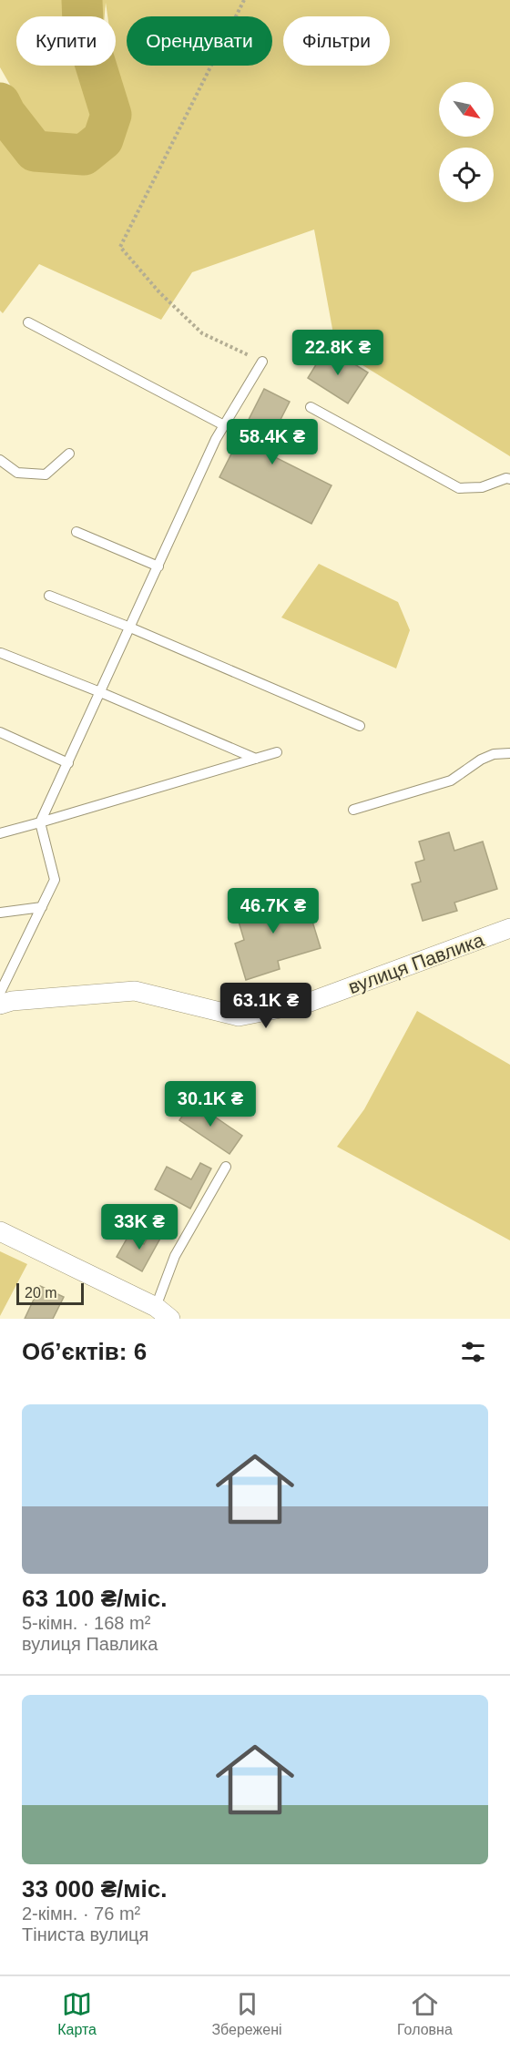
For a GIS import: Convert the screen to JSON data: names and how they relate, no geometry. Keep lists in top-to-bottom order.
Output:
{
  "streets": {
    "street": ["вулиця Павлика"]
  },
  "scale_bar": "20 m",
  "north": "bottom right",
  "page": {
    "chip": ["Купити", "Орендувати", "Фільтри"],
    "price": [
      "22.8K ₴",
      "58.4K ₴",
      "46.7K ₴",
      "63.1K ₴",
      "30.1K ₴",
      "33K ₴"
    ],
    "scale": "20 m",
    "heading": "Об’єктів: 6",
    "list": [
      {
        "name": "63 100 ₴/міс.",
        "note": "5-кімн. · 168 m² · вулиця Павлика"
      },
      {
        "name": "33 000 ₴/міс.",
        "note": "2-кімн. · 76 m² · Тіниста вулиця"
      }
    ],
    "tabs": ["Карта", "Збережені", "Головна"]
  }
}
